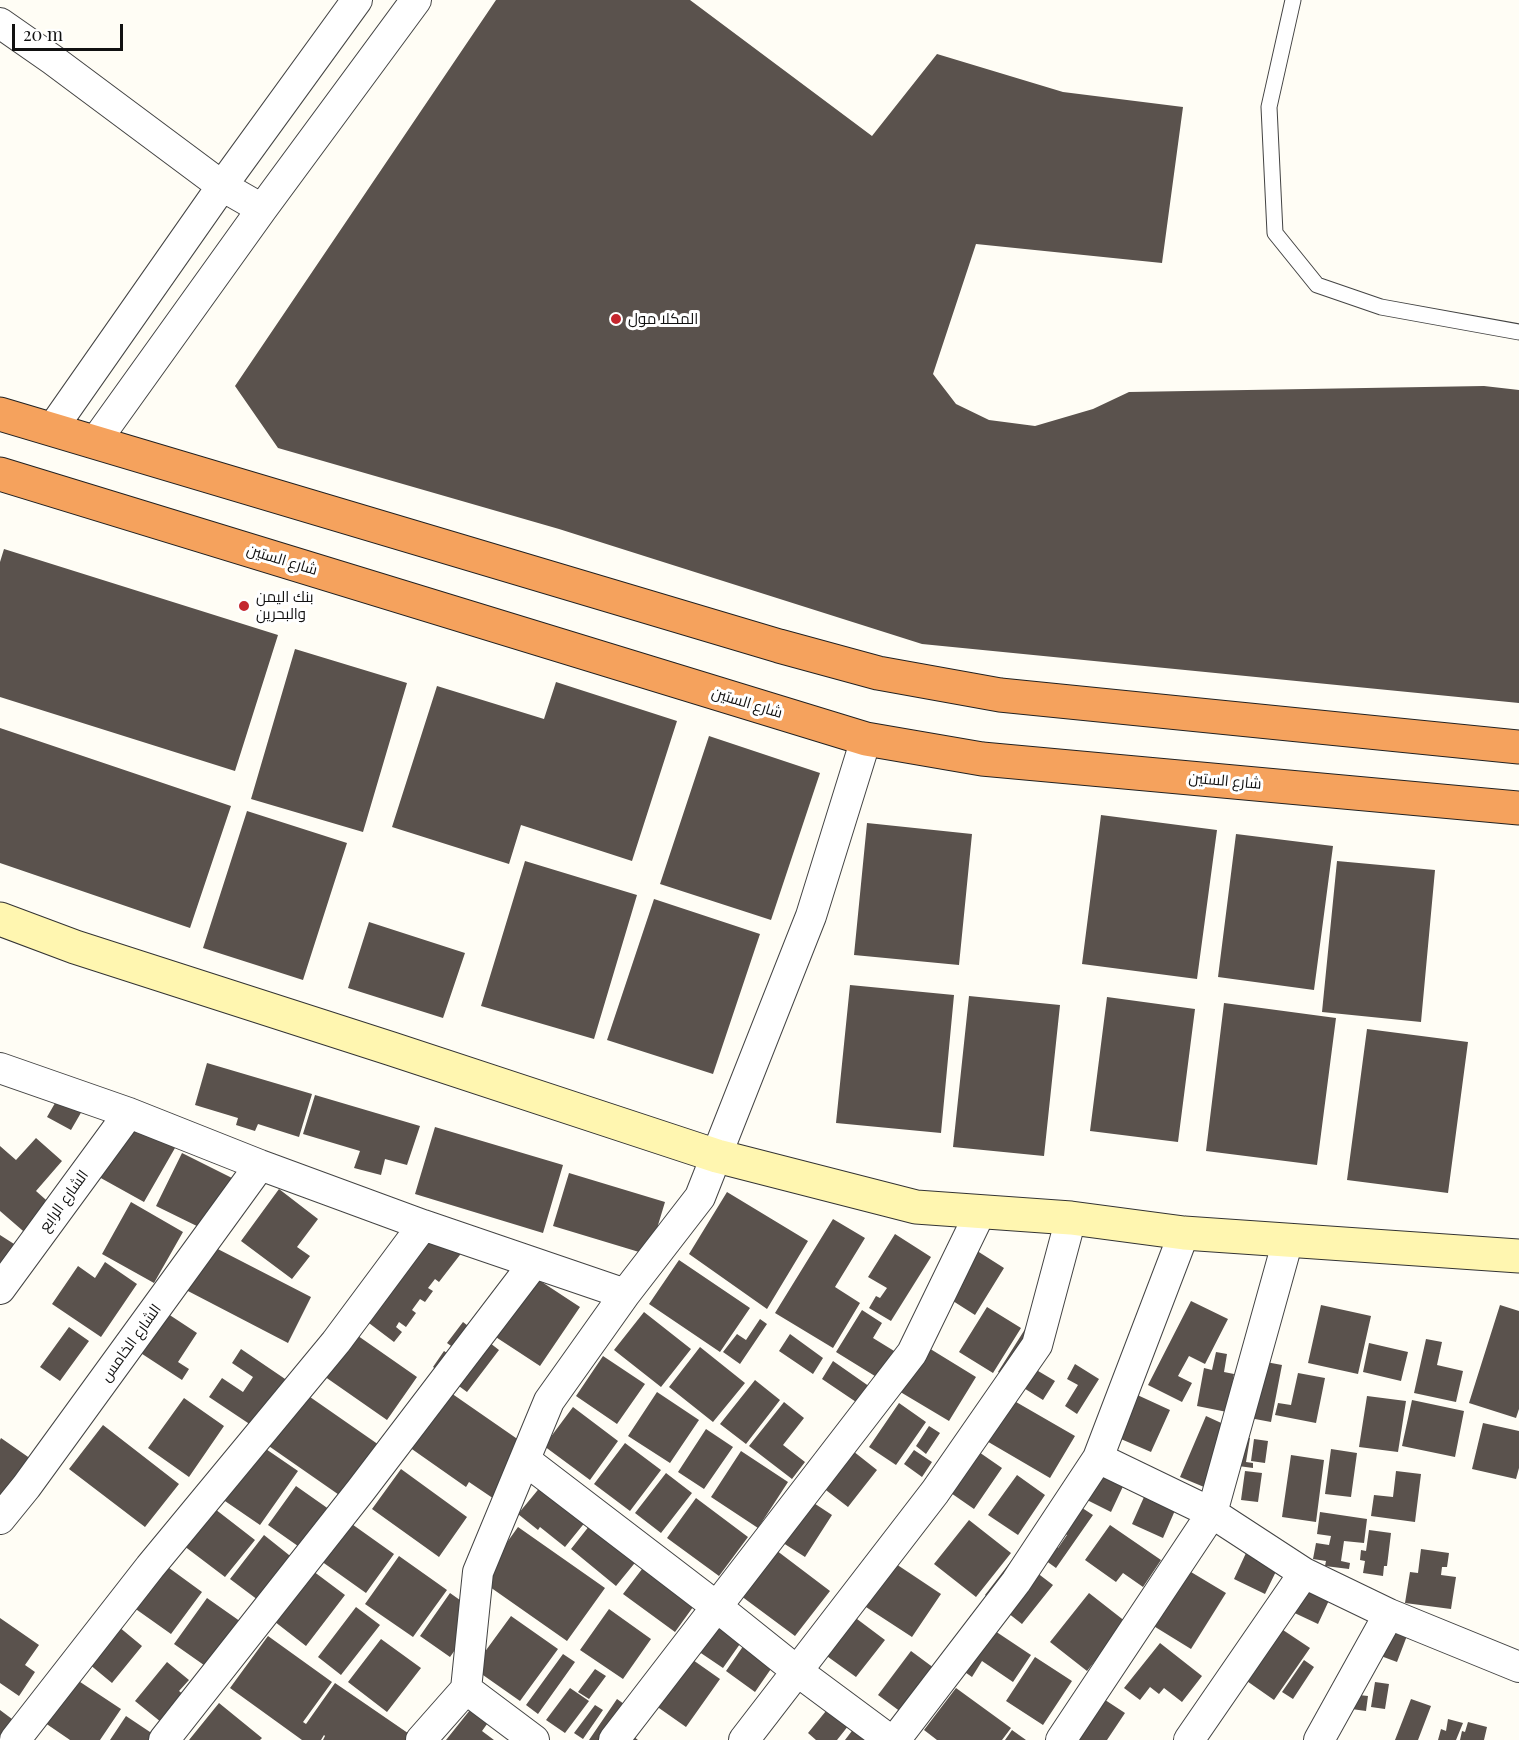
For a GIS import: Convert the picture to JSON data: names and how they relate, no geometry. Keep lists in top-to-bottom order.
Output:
{
  "streets": {
    "highway": ["شارع الستين"],
    "street": ["الشارع الرابع", "الشارع الخامس"]
  },
  "places": ["المكلا مول", "بنك اليمن والبحرين"],
  "scale_bar": "20 m"
}
